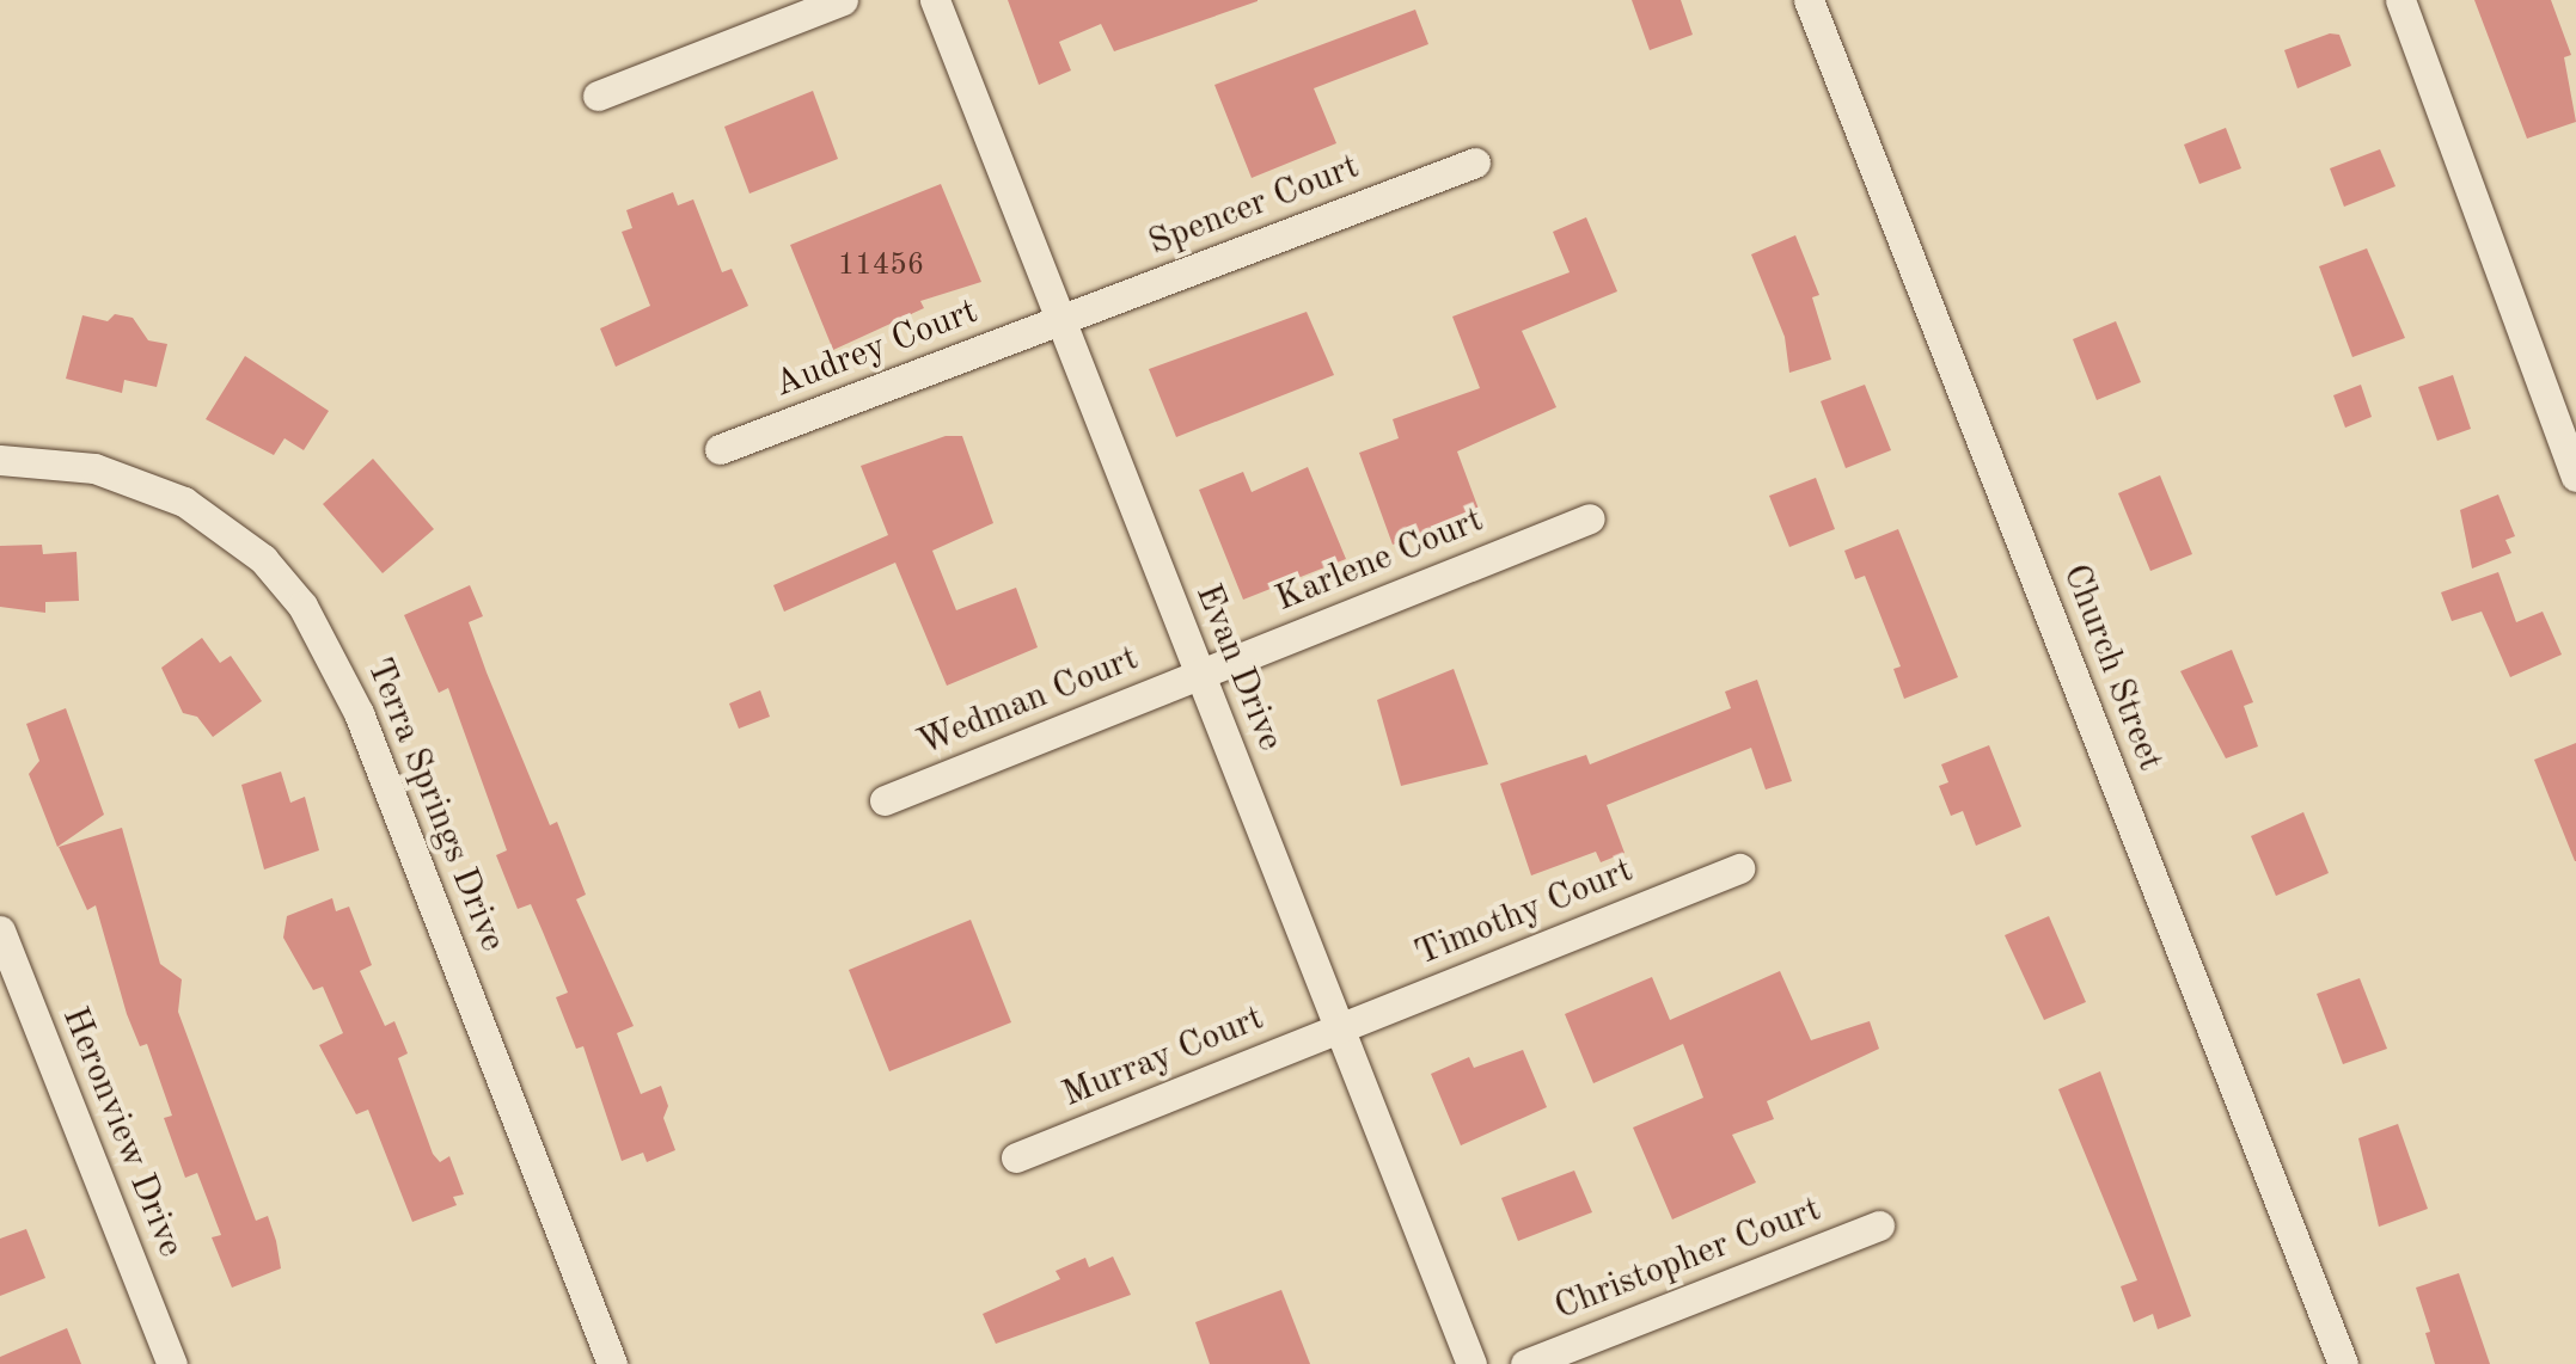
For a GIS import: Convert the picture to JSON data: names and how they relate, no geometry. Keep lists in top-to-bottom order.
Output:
{
  "streets": {
    "street": [
      "Spencer Court",
      "Audrey Court",
      "Karlene Court",
      "Evan Drive",
      "Church Street",
      "Wedman Court",
      "Terra Springs Drive",
      "Timothy Court",
      "Murray Court",
      "Heronview Drive",
      "Christopher Court"
    ]
  },
  "crossings": [
    ["Spencer Court", "Audrey Court"],
    ["Spencer Court", "Evan Drive"],
    ["Audrey Court", "Evan Drive"],
    ["Karlene Court", "Evan Drive"],
    ["Karlene Court", "Wedman Court"],
    ["Evan Drive", "Wedman Court"],
    ["Evan Drive", "Timothy Court"],
    ["Evan Drive", "Murray Court"],
    ["Timothy Court", "Murray Court"]
  ],
  "house_numbers": ["11456"]
}
